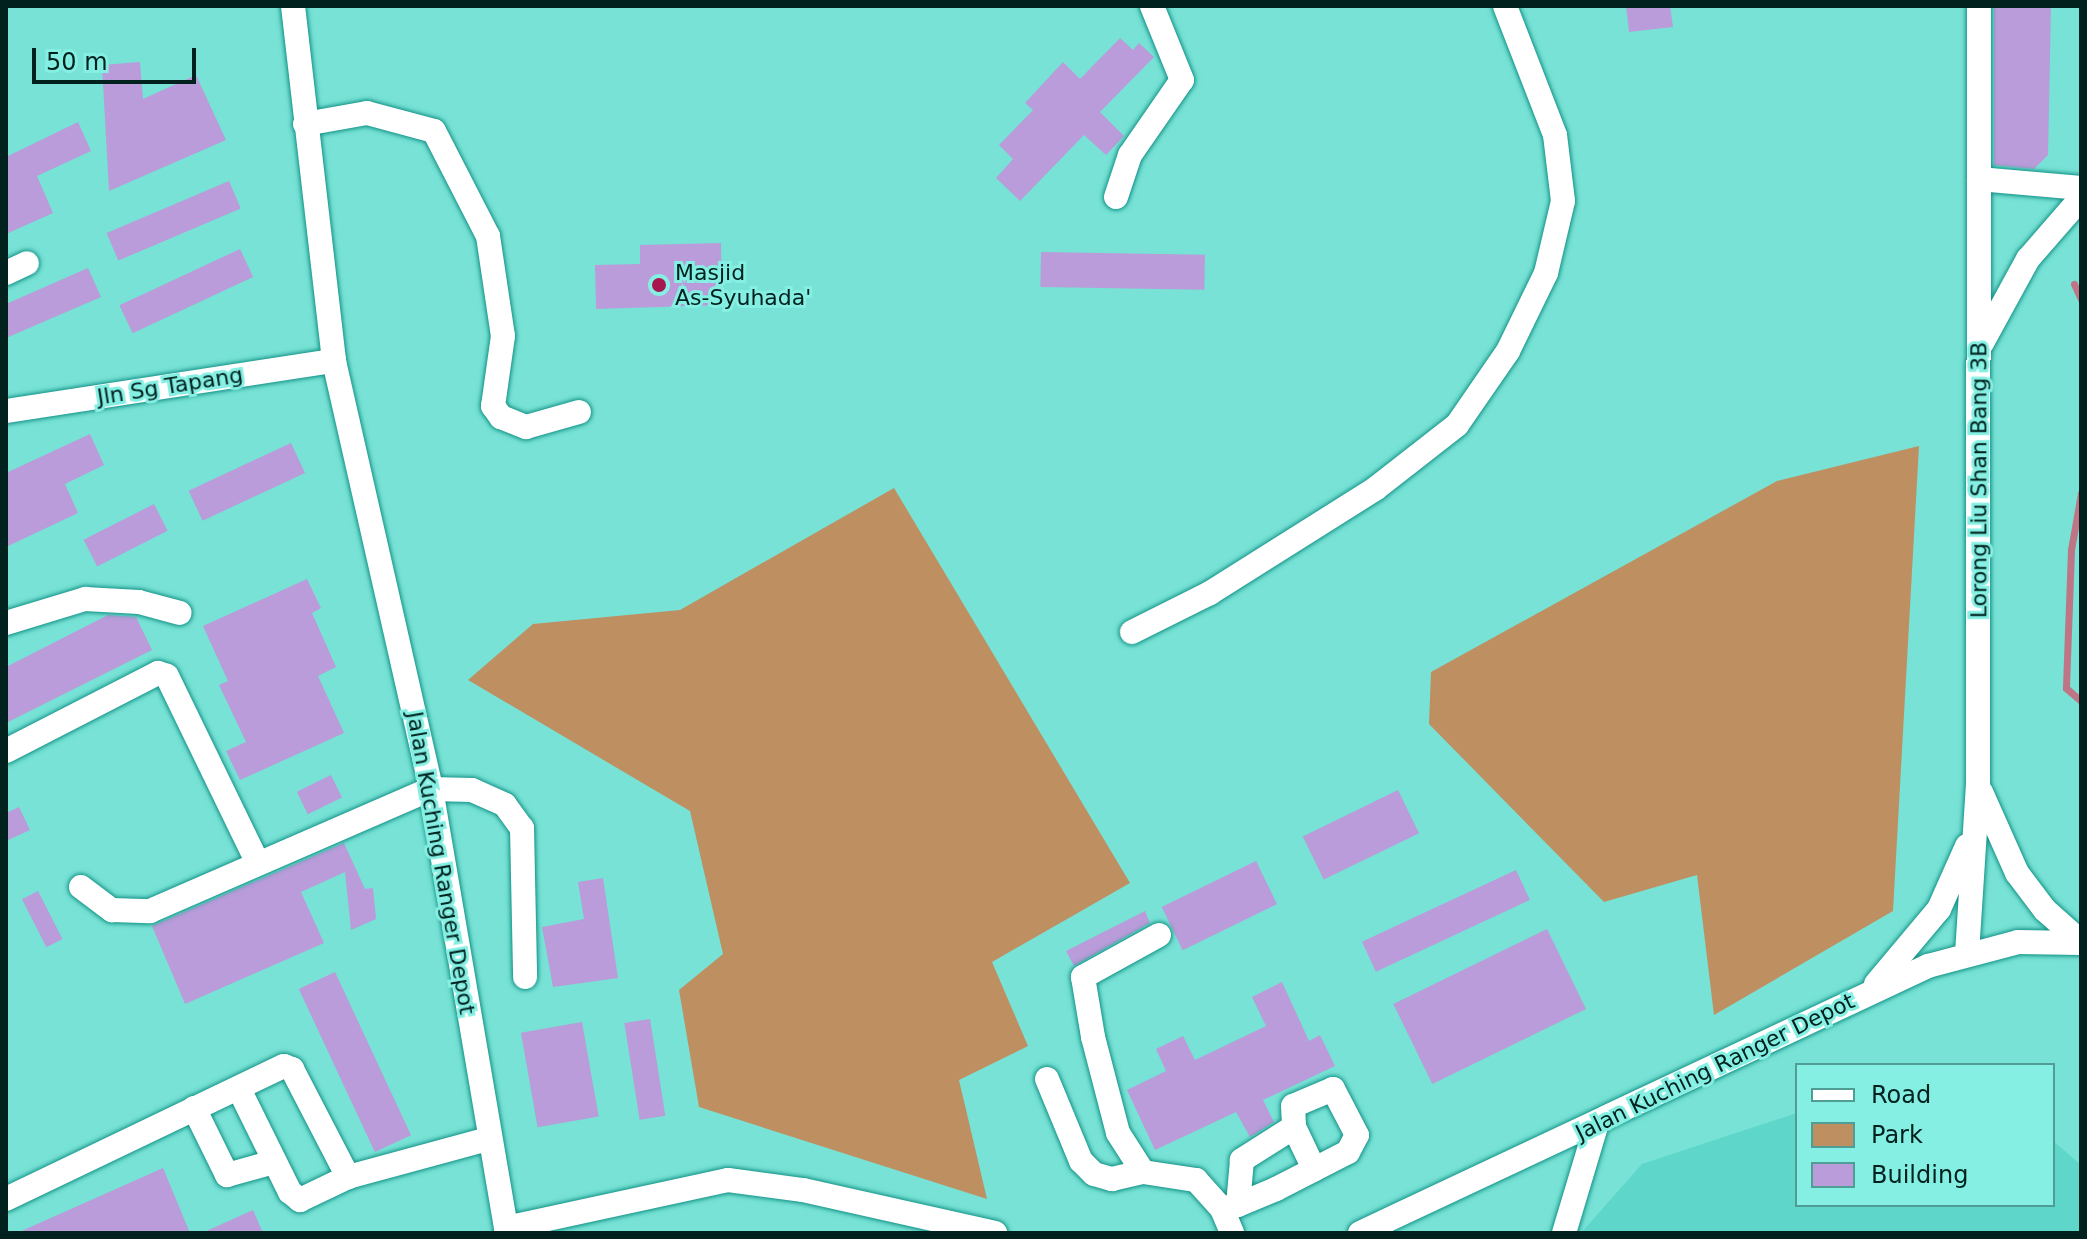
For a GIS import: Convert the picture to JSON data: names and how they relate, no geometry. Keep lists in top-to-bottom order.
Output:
{
  "streets": {
    "street": ["Jln Sg Tapang", "Lorong Liu Shan Bang 3B", "Jalan Kuching Ranger Depot"]
  },
  "crossings": [
    ["Jln Sg Tapang", "Jalan Kuching Ranger Depot"],
    ["Lorong Liu Shan Bang 3B", "Jalan Kuching Ranger Depot"]
  ],
  "places": ["Masjid As-Syuhada'"],
  "legend": ["Road", "Park", "Building"],
  "scale_bar": "50 m"
}
